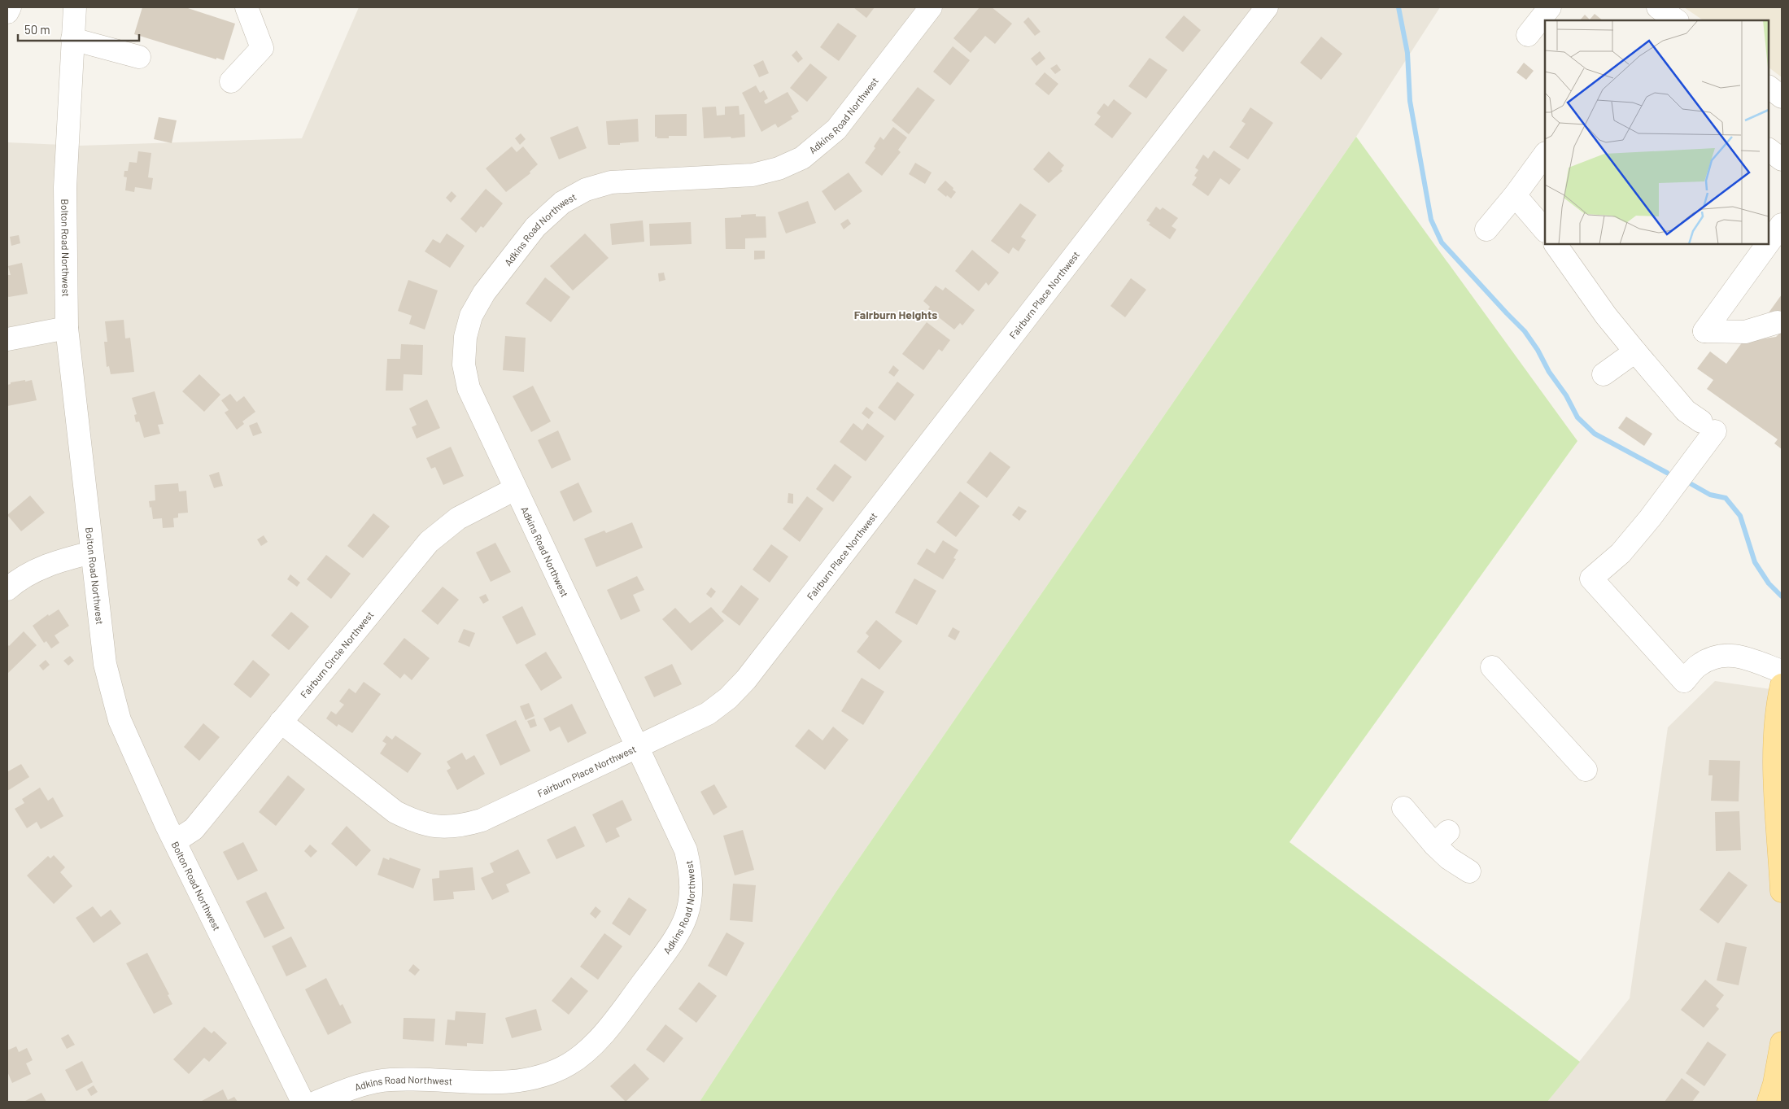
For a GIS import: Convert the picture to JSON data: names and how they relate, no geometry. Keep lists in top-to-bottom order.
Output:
{
  "streets": {
    "street": [
      "Adkins Road Northwest",
      "Bolton Road Northwest",
      "Fairburn Place Northwest",
      "Fairburn Circle Northwest"
    ]
  },
  "crossings": [
    ["Adkins Road Northwest", "Fairburn Place Northwest"],
    ["Adkins Road Northwest", "Fairburn Circle Northwest"],
    ["Bolton Road Northwest", "Fairburn Circle Northwest"],
    ["Fairburn Place Northwest", "Fairburn Circle Northwest"]
  ],
  "districts": ["Fairburn Heights"],
  "scale_bar": "50 m"
}
